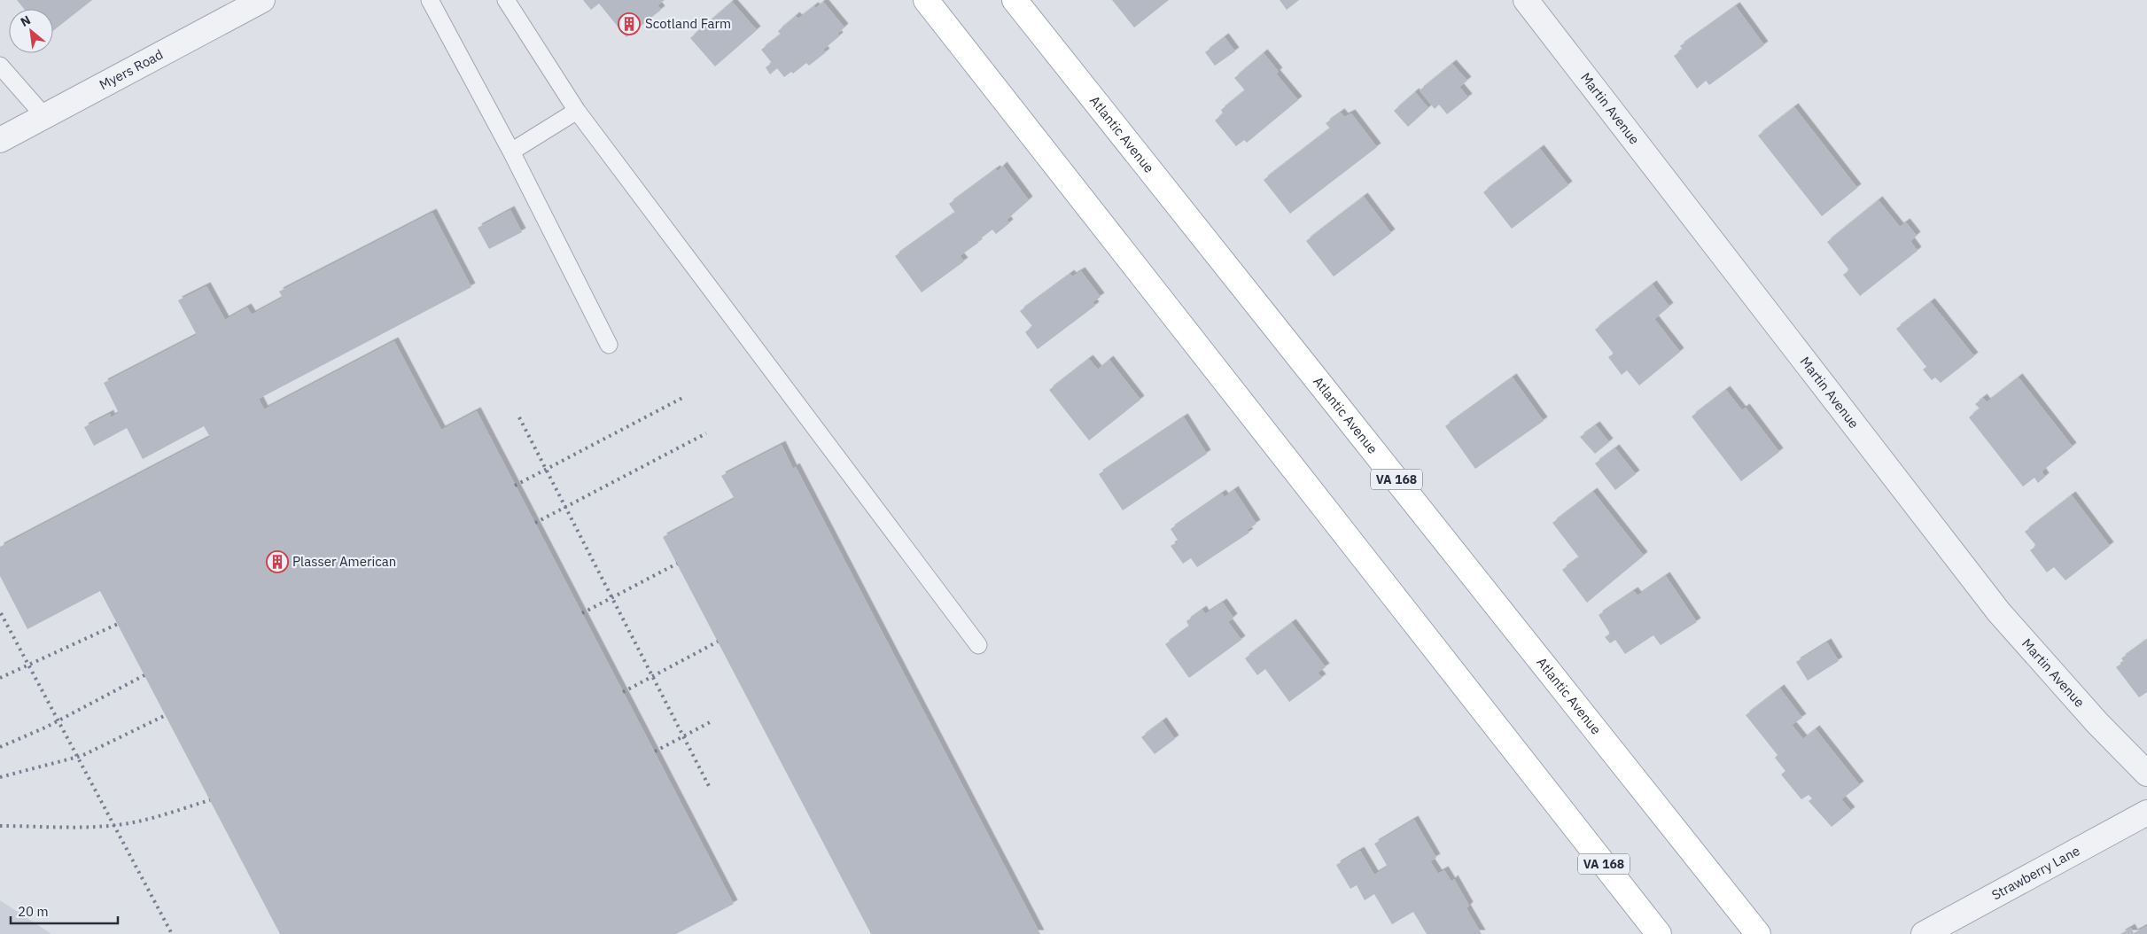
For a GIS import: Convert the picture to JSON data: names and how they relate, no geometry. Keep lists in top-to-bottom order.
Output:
{
  "streets": {
    "main road": ["Atlantic Avenue", "VA 168"],
    "street": ["Myers Road", "Martin Avenue", "Strawberry Lane"]
  },
  "places": {
    "building": ["Scotland Farm", "Plasser American"]
  },
  "scale_bar": "20 m",
  "north": "top left"
}
